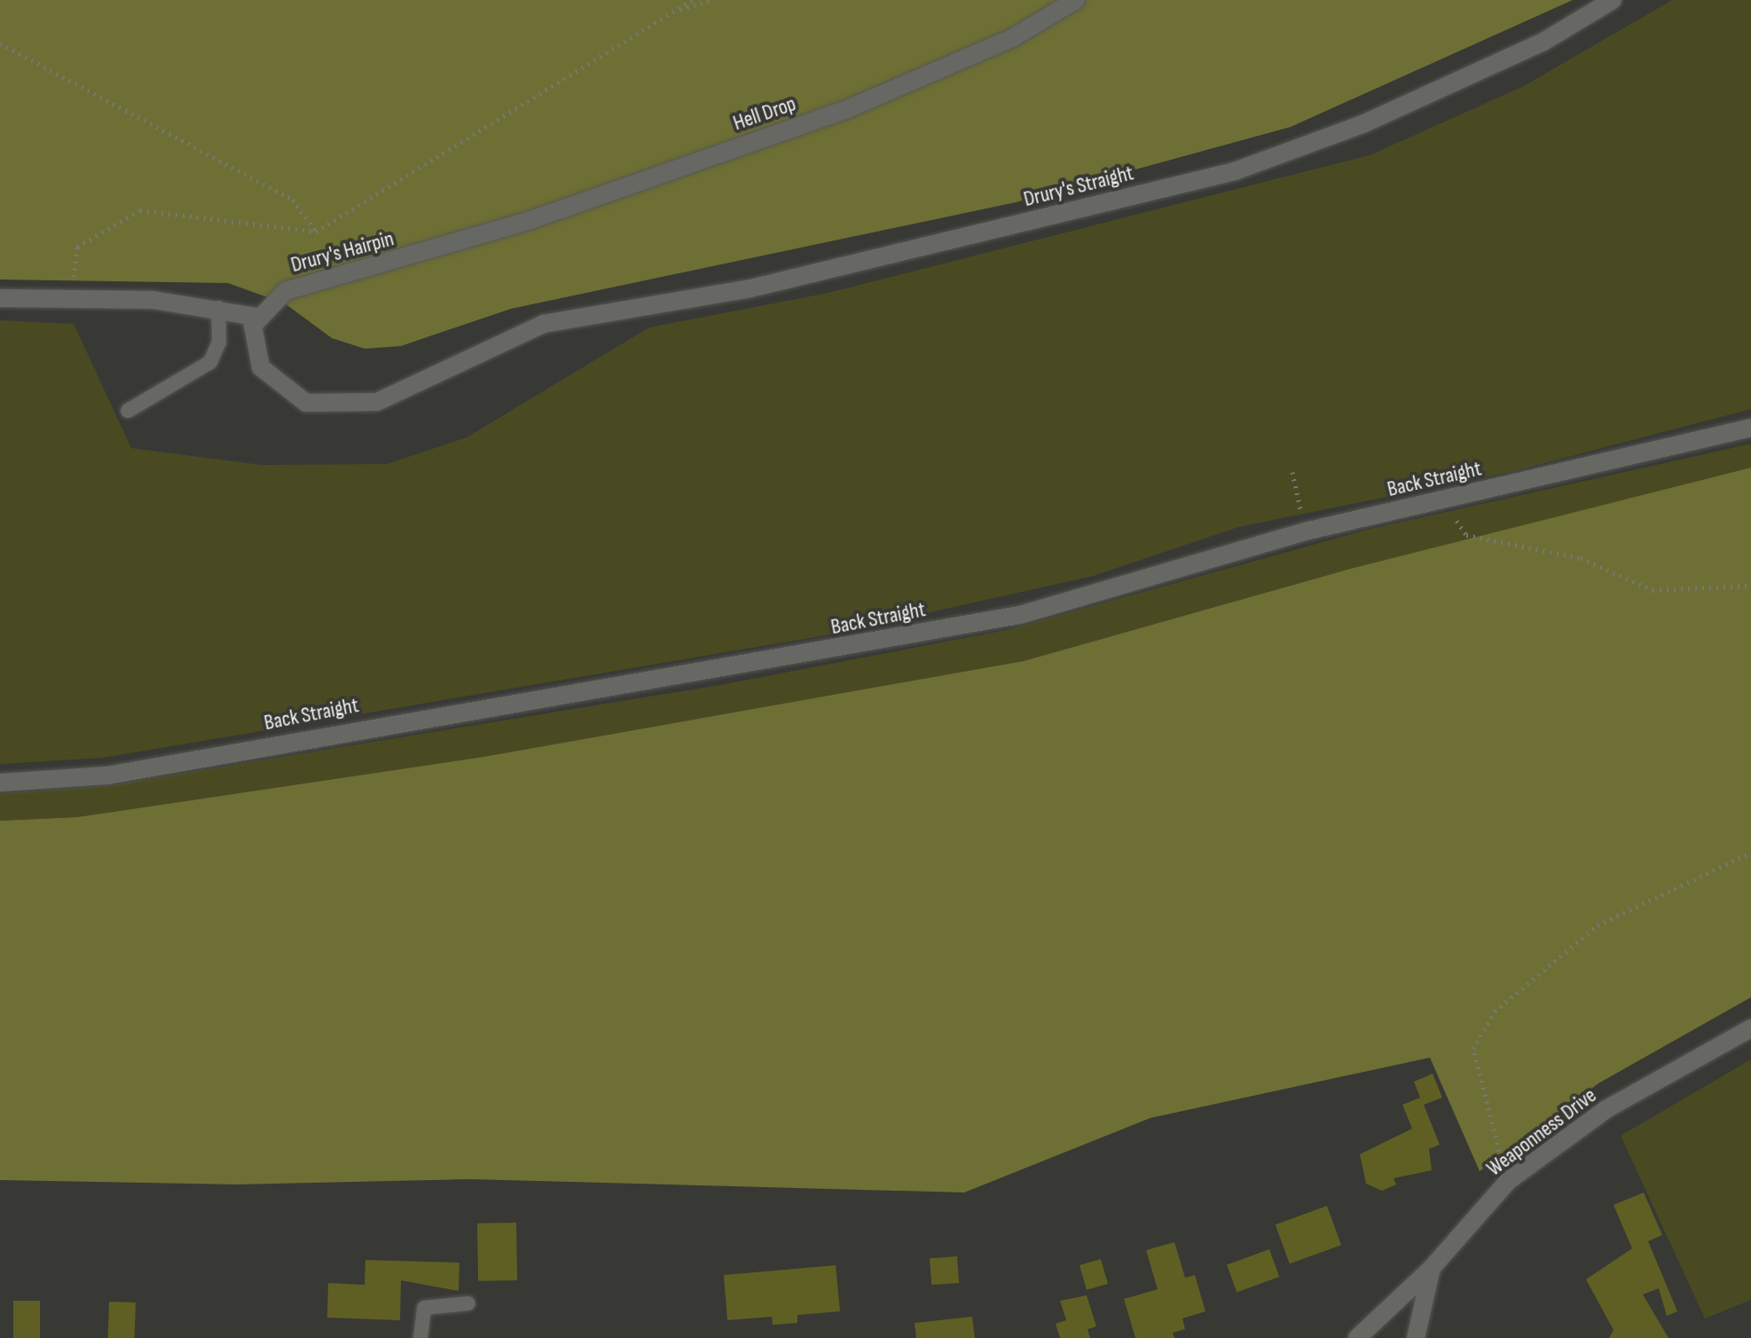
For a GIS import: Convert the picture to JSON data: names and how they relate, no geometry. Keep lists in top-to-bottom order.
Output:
{
  "streets": {
    "street": [
      "Hell Drop",
      "Drury's Straight",
      "Drury's Hairpin",
      "Back Straight",
      "Weaponness Drive"
    ]
  },
  "crossings": [
    ["Hell Drop", "Drury's Hairpin"],
    ["Drury's Straight", "Drury's Hairpin"]
  ]
}
